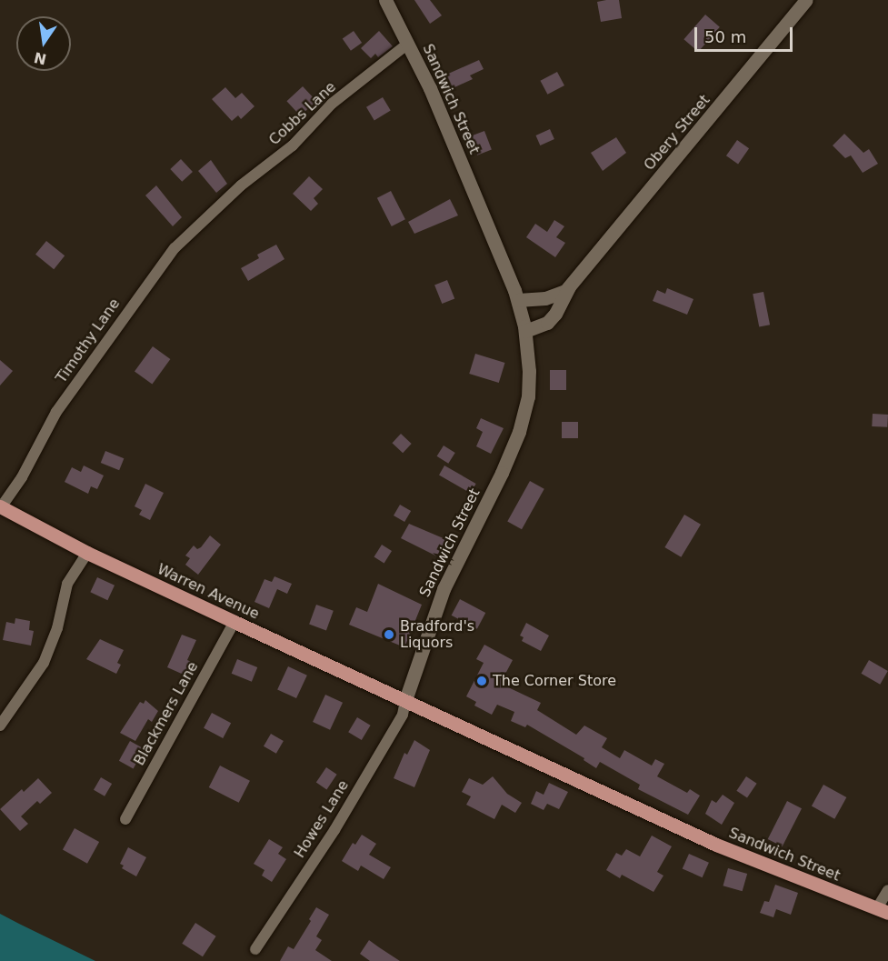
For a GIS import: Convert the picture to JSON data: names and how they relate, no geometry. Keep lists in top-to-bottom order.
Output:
{
  "streets": {
    "main road": ["Sandwich Street", "Obery Street", "Warren Avenue"],
    "street": [
      "Cobbs Lane",
      "Timothy Lane",
      "Blackmers Lane",
      "Howes Lane"
    ]
  },
  "crossings": [
    ["Sandwich Street", "Cobbs Lane"],
    ["Sandwich Street", "Obery Street"],
    ["Sandwich Street", "Warren Avenue"],
    ["Sandwich Street", "Howes Lane"],
    ["Cobbs Lane", "Timothy Lane"],
    ["Timothy Lane", "Warren Avenue"],
    ["Warren Avenue", "Blackmers Lane"],
    ["Warren Avenue", "Howes Lane"]
  ],
  "places": ["Bradford's Liquors", "The Corner Store"],
  "scale_bar": "50 m",
  "north": "bottom"
}
